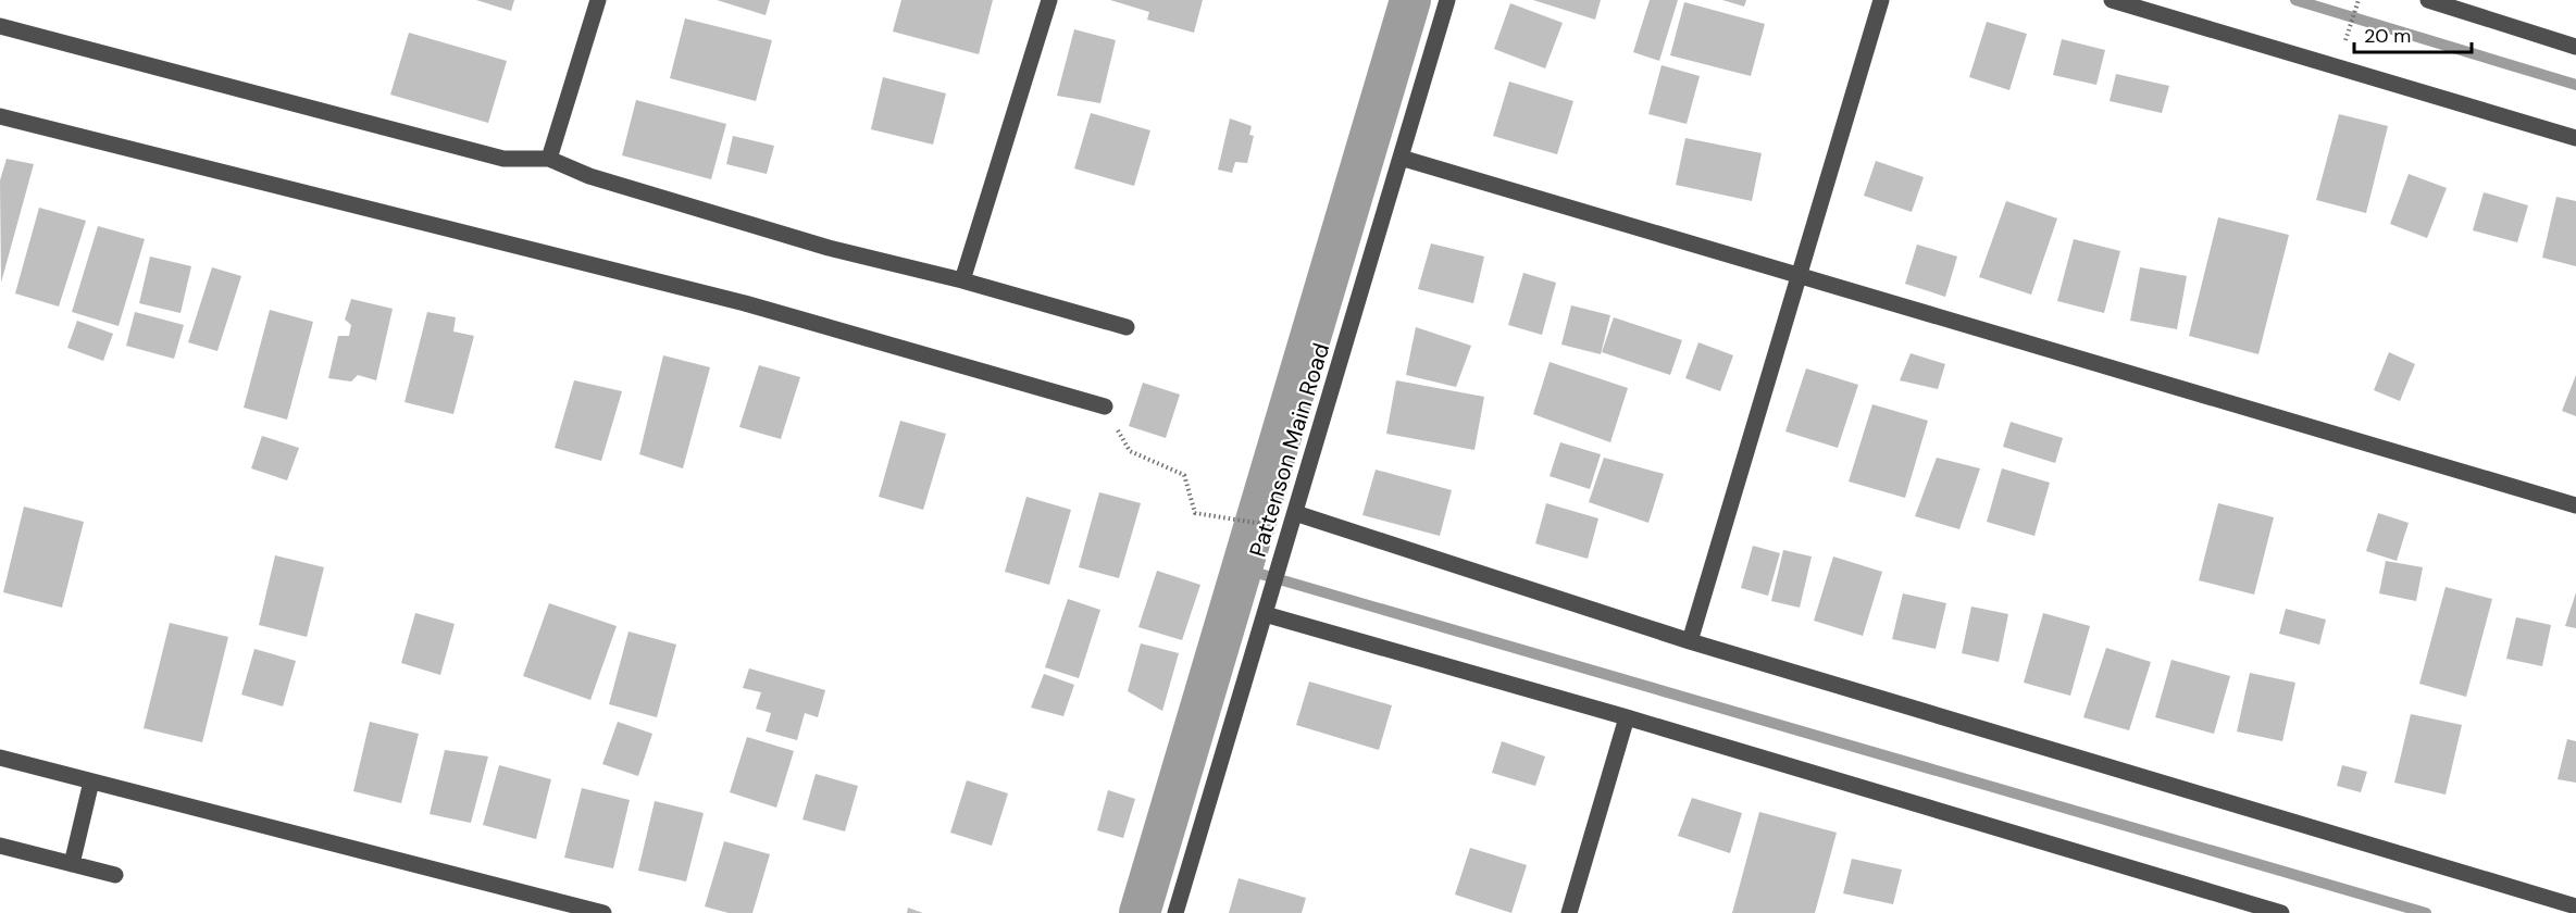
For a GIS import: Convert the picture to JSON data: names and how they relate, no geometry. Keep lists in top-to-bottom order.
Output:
{
  "streets": {
    "street": ["Pattenson Main Road"]
  },
  "scale_bar": "20 m"
}
